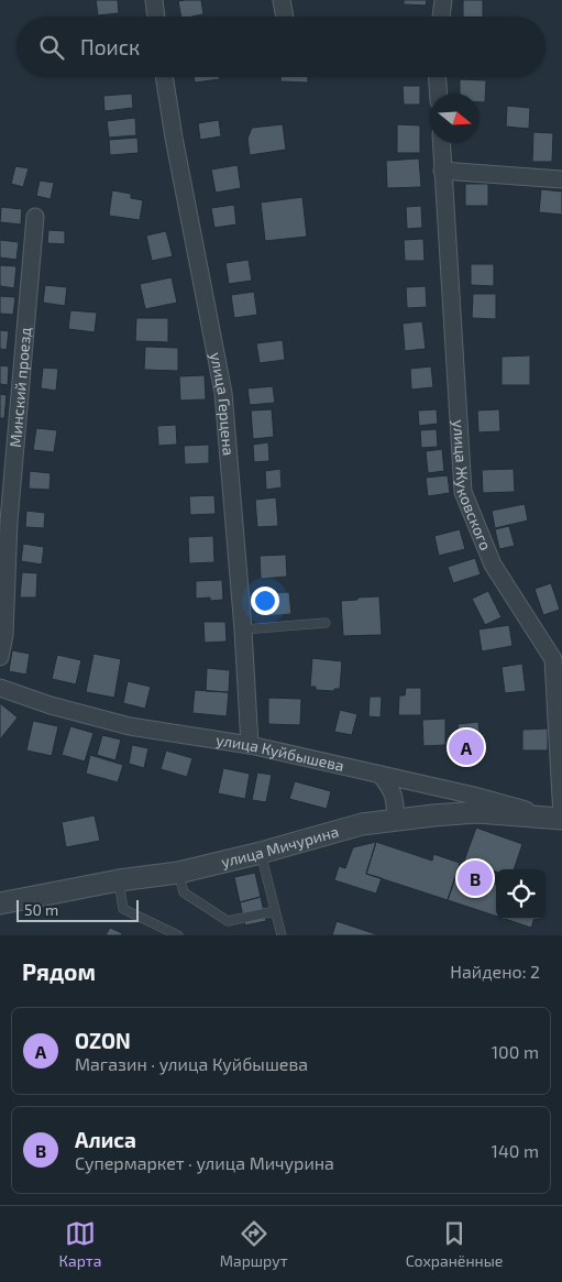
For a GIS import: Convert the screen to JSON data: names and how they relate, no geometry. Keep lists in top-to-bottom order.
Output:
{
  "streets": {
    "street": [
      "Минский проезд",
      "улица Герцена",
      "улица Жуковского",
      "улица Куйбышева",
      "улица Мичурина"
    ]
  },
  "crossings": [
    ["улица Герцена", "улица Куйбышева"],
    ["улица Жуковского", "улица Куйбышева"],
    ["улица Жуковского", "улица Мичурина"],
    ["улица Куйбышева", "улица Мичурина"]
  ],
  "scale_bar": "50 m",
  "north": "right",
  "page": {
    "search": "Поиск",
    "pins": ["A", "B"],
    "scale": "50 m",
    "heading": ["Рядом", "Найдено: 2"],
    "list": [
      {
        "mark": "A",
        "name": "OZON",
        "note": "Магазин · улица Куйбышева",
        "value": "100 m"
      },
      {
        "mark": "B",
        "name": "Алиса",
        "note": "Супермаркет · улица Мичурина",
        "value": "140 m"
      }
    ],
    "nav": ["Карта", "Маршрут", "Сохранённые"]
  }
}
